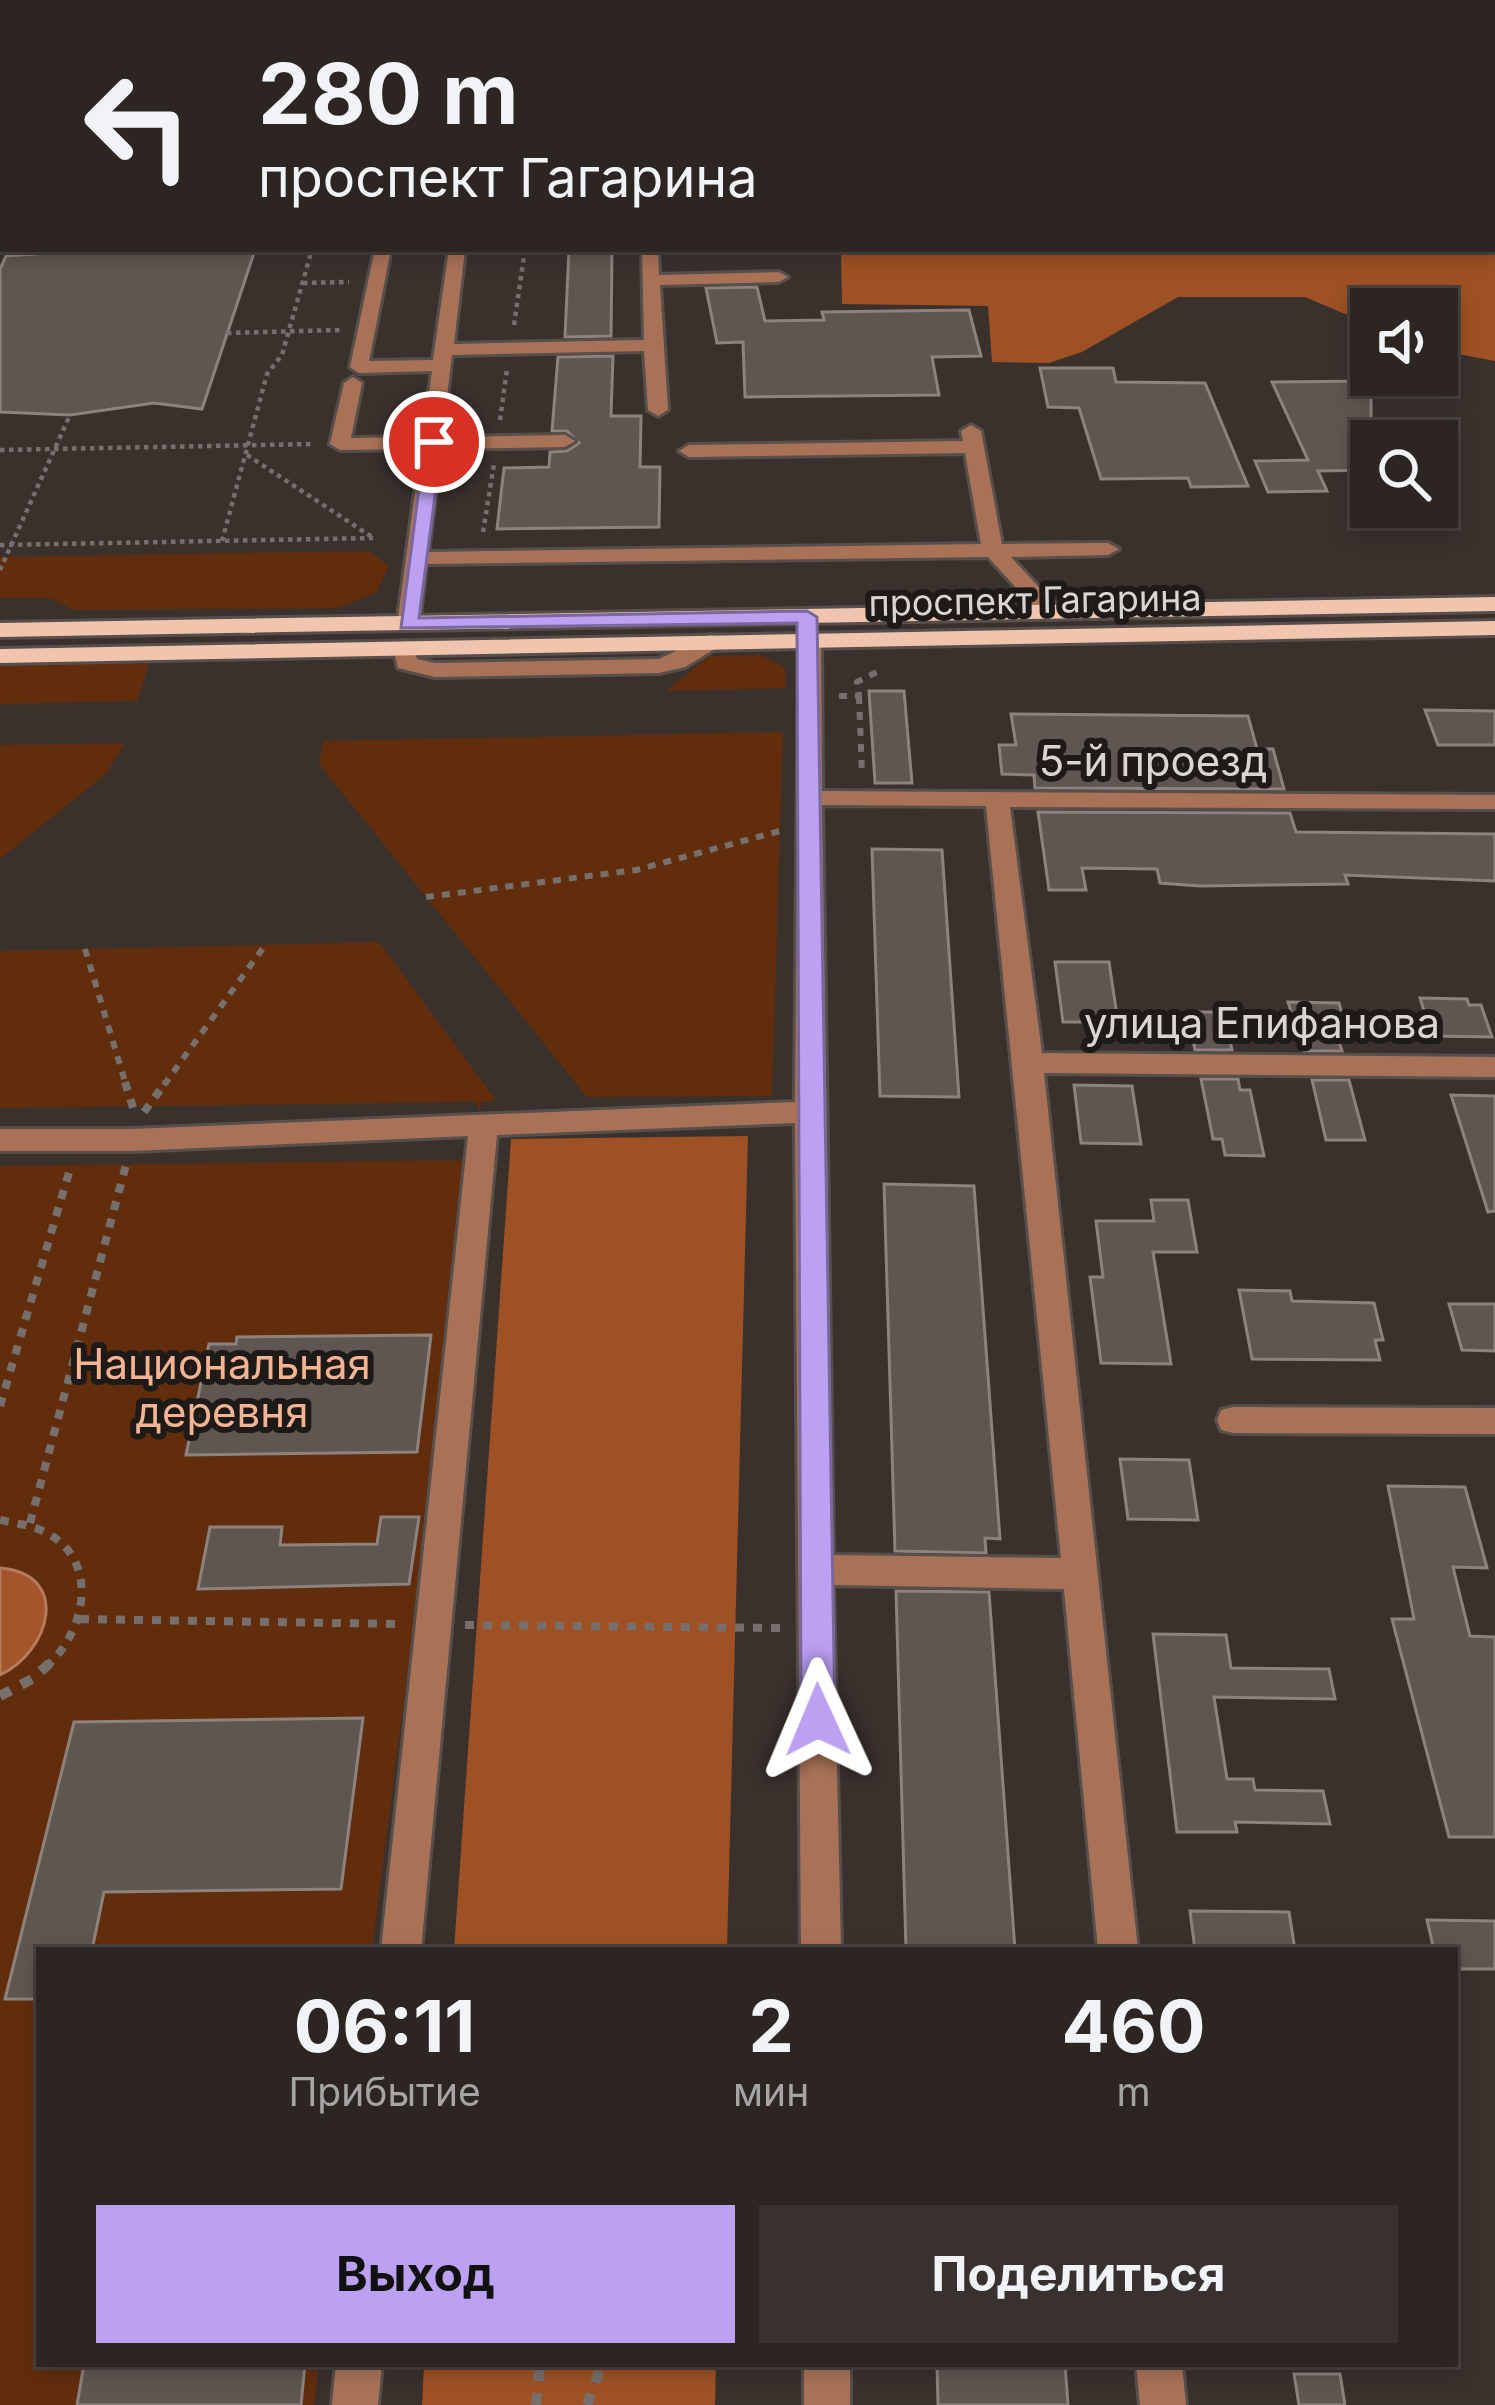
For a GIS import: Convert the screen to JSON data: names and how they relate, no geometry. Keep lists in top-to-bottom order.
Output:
{
  "streets": {
    "main road": ["проспект Гагарина"],
    "street": ["5-й проезд", "улица Епифанова"]
  },
  "parks": ["Национальная деревня"],
  "page": {
    "turn": ["280 m", "проспект Гагарина"],
    "eta": [
      "06:11",
      "Прибытие",
      "2",
      "мин",
      "460",
      "m"
    ],
    "buttons": ["Выход", "Поделиться"]
  }
}
